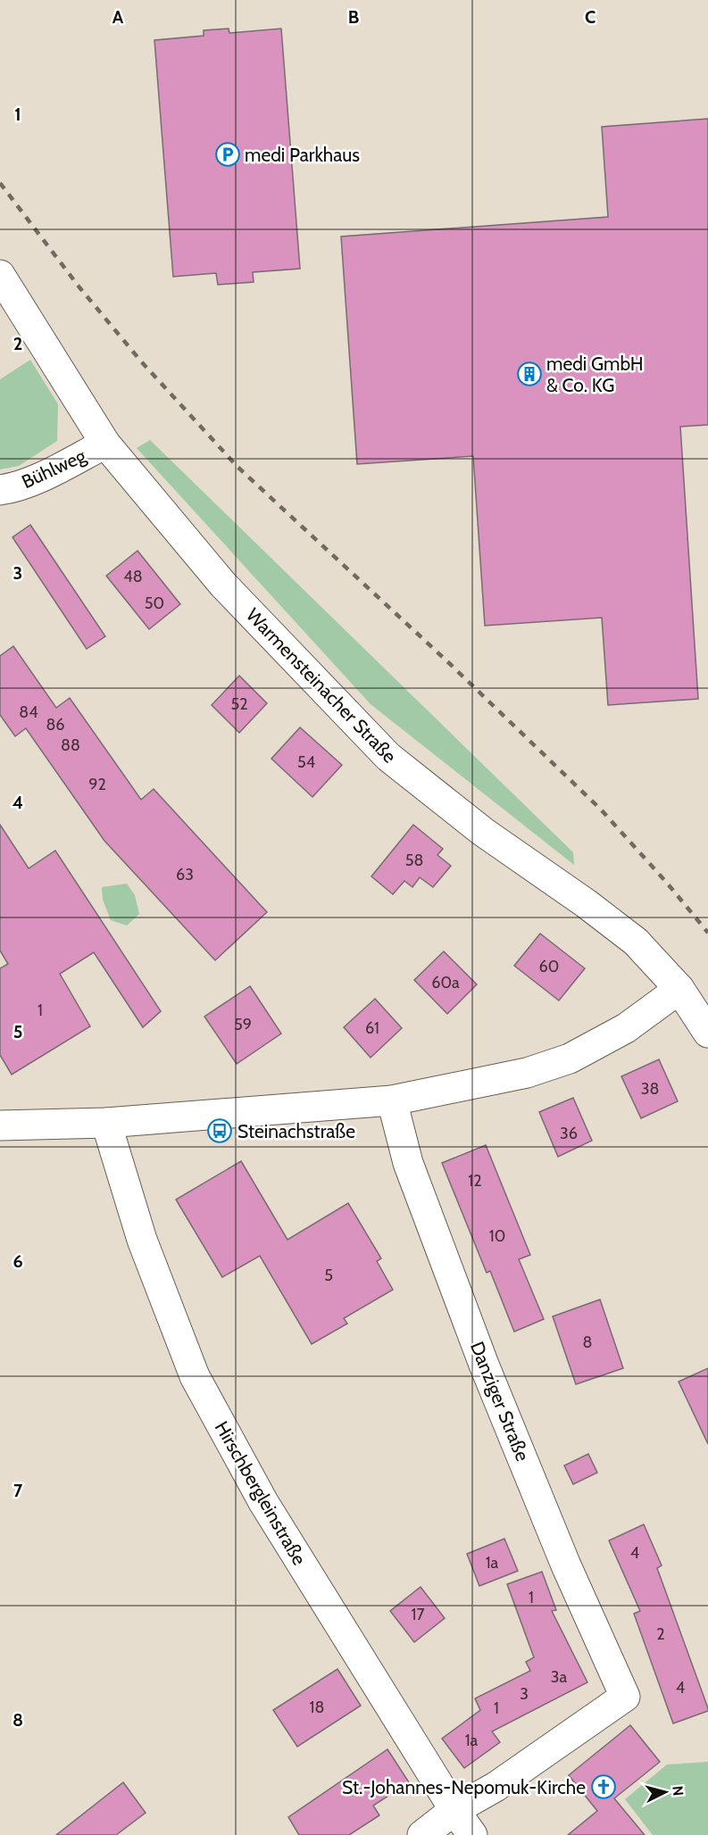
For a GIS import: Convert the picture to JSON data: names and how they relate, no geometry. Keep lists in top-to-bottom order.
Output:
{
  "streets": {
    "street": [
      "Bühlweg",
      "Warmensteinacher Straße",
      "Danziger Straße",
      "Hirschbergleinstraße"
    ]
  },
  "crossings": [
    ["Bühlweg", "Warmensteinacher Straße"],
    ["Danziger Straße", "Hirschbergleinstraße"]
  ],
  "places": {
    "parking": ["medi Parkhaus"],
    "building": ["medi GmbH & Co. KG"],
    "bus stop": ["Steinachstraße"],
    "church": ["St.-Johannes-Nepomuk-Kirche"]
  },
  "house_numbers": [
    "48",
    "50",
    "52",
    "84",
    "86",
    "88",
    "54",
    "92",
    "58",
    "63",
    "60",
    "60a",
    "1",
    "59",
    "61",
    "38",
    "36",
    "12",
    "10",
    "5",
    "8",
    "4",
    "1a",
    "1",
    "17",
    "2",
    "3a",
    "4",
    "3",
    "18",
    "1",
    "1a"
  ],
  "north": "right",
  "grid": {
    "columns": ["A", "B", "C"],
    "rows": [
      "1",
      "2",
      "3",
      "4",
      "5",
      "6",
      "7",
      "8"
    ]
  }
}
